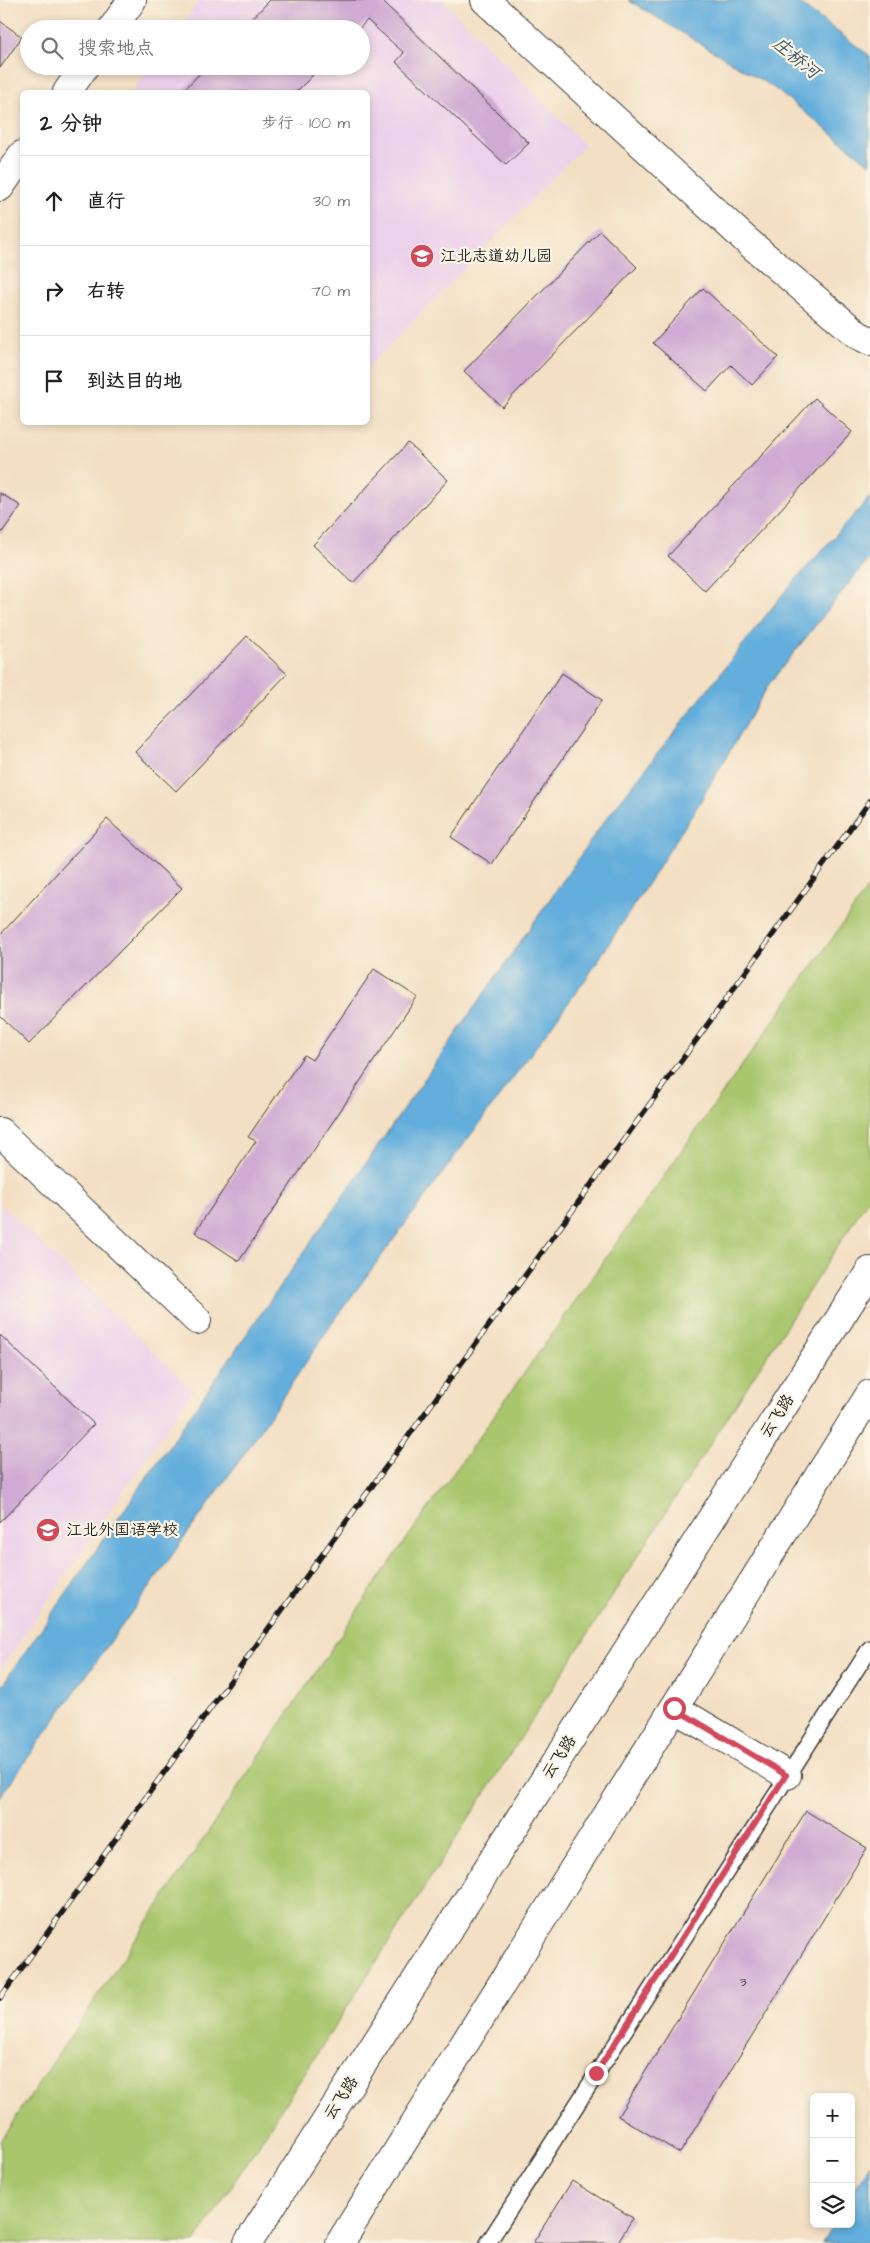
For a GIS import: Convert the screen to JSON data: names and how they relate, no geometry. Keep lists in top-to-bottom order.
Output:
{
  "streets": {
    "main road": ["云飞路"]
  },
  "water": ["庄桥河"],
  "places": {
    "school or university": ["江北志道幼儿园", "江北外国语学校"]
  },
  "house_numbers": ["3"],
  "page": {
    "search": "搜索地点",
    "heading": ["2 分钟", "步行 · 100 m"],
    "list": [
      ["直行", "30 m"],
      ["右转", "70 m"],
      "到达目的地"
    ],
    "map_buttons": ["+", "−"]
  }
}
